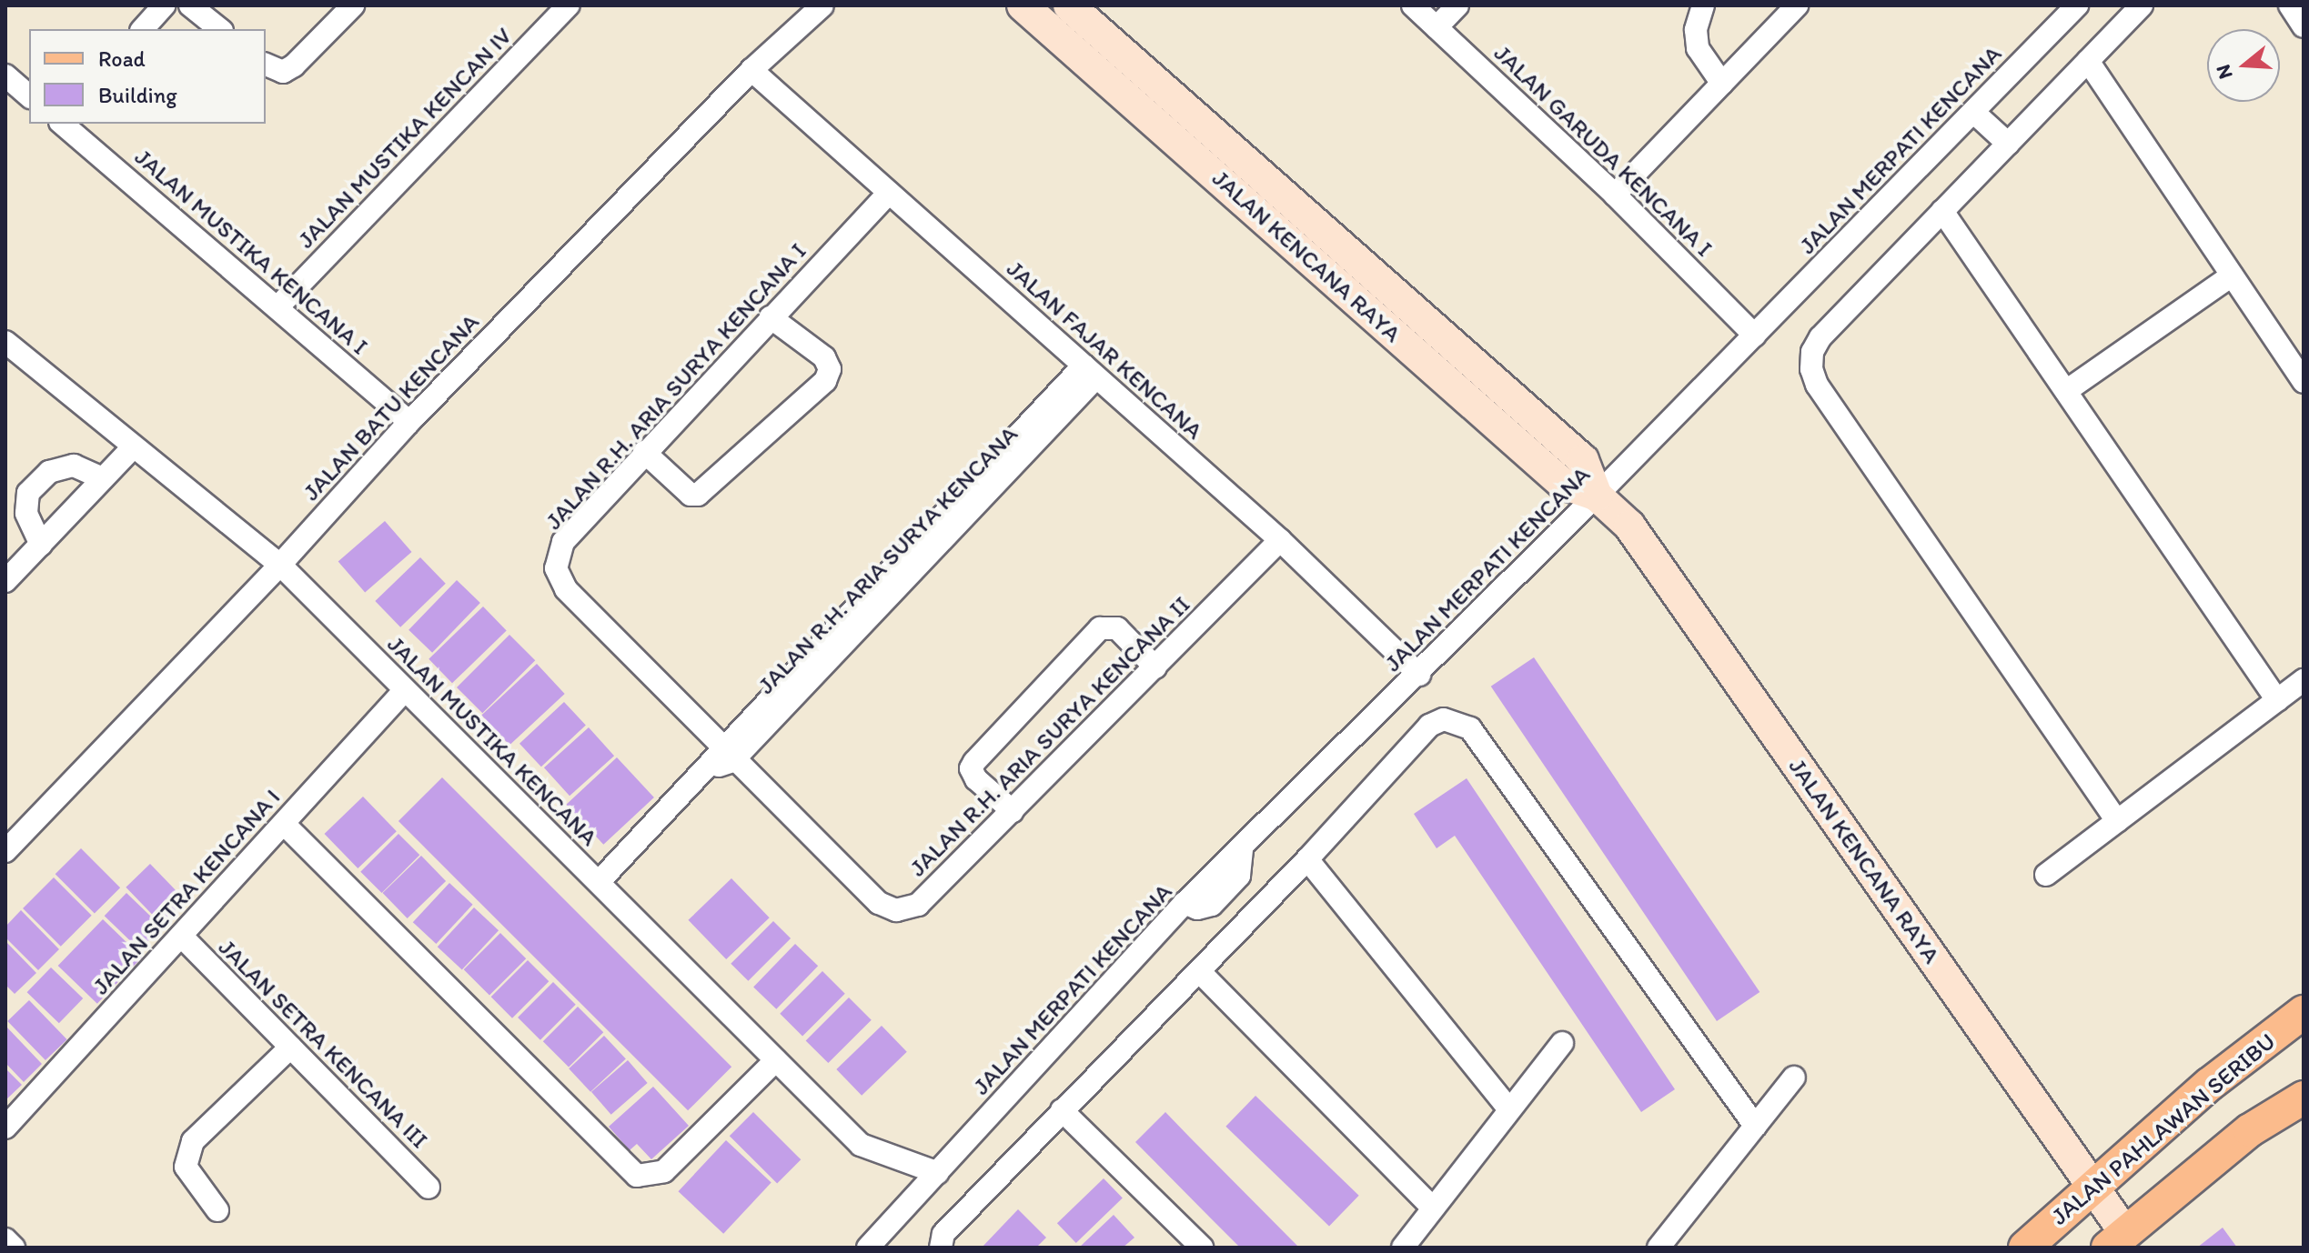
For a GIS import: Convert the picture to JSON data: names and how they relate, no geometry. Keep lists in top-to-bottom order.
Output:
{
  "streets": {
    "main road": ["JALAN PAHLAWAN SERIBU"],
    "street": [
      "JALAN MUSTIKA KENCAN IV",
      "JALAN MERPATI KENCANA",
      "JALAN GARUDA KENCANA I",
      "JALAN MUSTIKA KENCANA I",
      "JALAN KENCANA RAYA",
      "JALAN FAJAR KENCANA",
      "JALAN R.H. ARIA SURYA KENCANA I",
      "JALAN BATU KENCANA",
      "JALAN R.H. ARIA SURYA KENCANA",
      "JALAN R.H. ARIA SURYA KENCANA II",
      "JALAN MUSTIKA KENCANA",
      "JALAN SETRA KENCANA I",
      "JALAN SETRA KENCANA III"
    ]
  },
  "crossings": [
    ["JALAN MUSTIKA KENCAN IV", "JALAN MUSTIKA KENCANA I"],
    ["JALAN MERPATI KENCANA", "JALAN GARUDA KENCANA I"],
    ["JALAN MERPATI KENCANA", "JALAN KENCANA RAYA"],
    ["JALAN MERPATI KENCANA", "JALAN FAJAR KENCANA"],
    ["JALAN MERPATI KENCANA", "JALAN MUSTIKA KENCANA"],
    ["JALAN MUSTIKA KENCANA I", "JALAN BATU KENCANA"],
    ["JALAN KENCANA RAYA", "JALAN PAHLAWAN SERIBU"],
    ["JALAN FAJAR KENCANA", "JALAN R.H. ARIA SURYA KENCANA I"],
    ["JALAN FAJAR KENCANA", "JALAN BATU KENCANA"],
    ["JALAN FAJAR KENCANA", "JALAN R.H. ARIA SURYA KENCANA"],
    ["JALAN FAJAR KENCANA", "JALAN R.H. ARIA SURYA KENCANA II"],
    ["JALAN R.H. ARIA SURYA KENCANA I", "JALAN R.H. ARIA SURYA KENCANA"],
    ["JALAN R.H. ARIA SURYA KENCANA I", "JALAN R.H. ARIA SURYA KENCANA II"],
    ["JALAN BATU KENCANA", "JALAN MUSTIKA KENCANA"],
    ["JALAN R.H. ARIA SURYA KENCANA", "JALAN R.H. ARIA SURYA KENCANA II"],
    ["JALAN R.H. ARIA SURYA KENCANA", "JALAN MUSTIKA KENCANA"],
    ["JALAN MUSTIKA KENCANA", "JALAN SETRA KENCANA I"],
    ["JALAN SETRA KENCANA I", "JALAN SETRA KENCANA III"]
  ],
  "legend": ["Road", "Building"],
  "north": "left"
}
